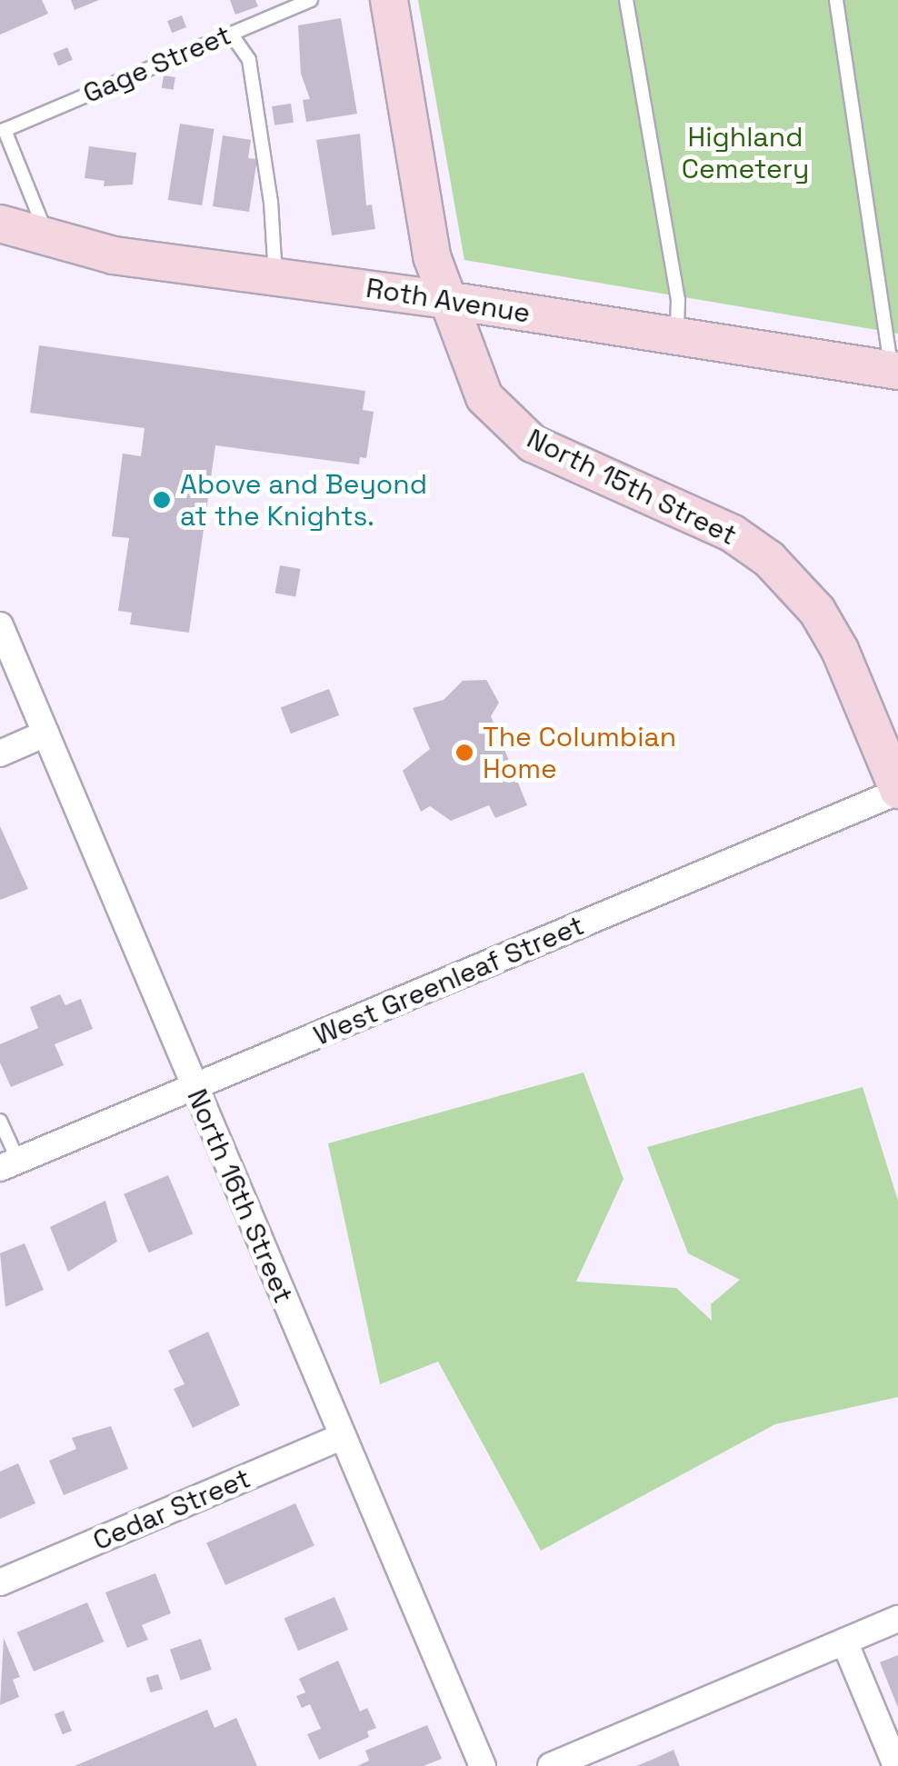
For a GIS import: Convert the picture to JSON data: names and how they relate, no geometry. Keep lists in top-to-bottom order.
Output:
{
  "streets": {
    "main road": ["Roth Avenue", "North 15th Street"],
    "street": ["West Greenleaf Street", "North 16th Street", "Cedar Street"],
    "lane": ["Gage Street"]
  },
  "crossings": [
    ["Gage Street", "Roth Avenue"],
    ["Roth Avenue", "North 15th Street"],
    ["North 15th Street", "West Greenleaf Street"],
    ["West Greenleaf Street", "North 16th Street"],
    ["North 16th Street", "Cedar Street"]
  ],
  "parks": ["Highland Cemetery"],
  "places": ["Above and Beyond at the Knights.", "The Columbian Home"]
}
